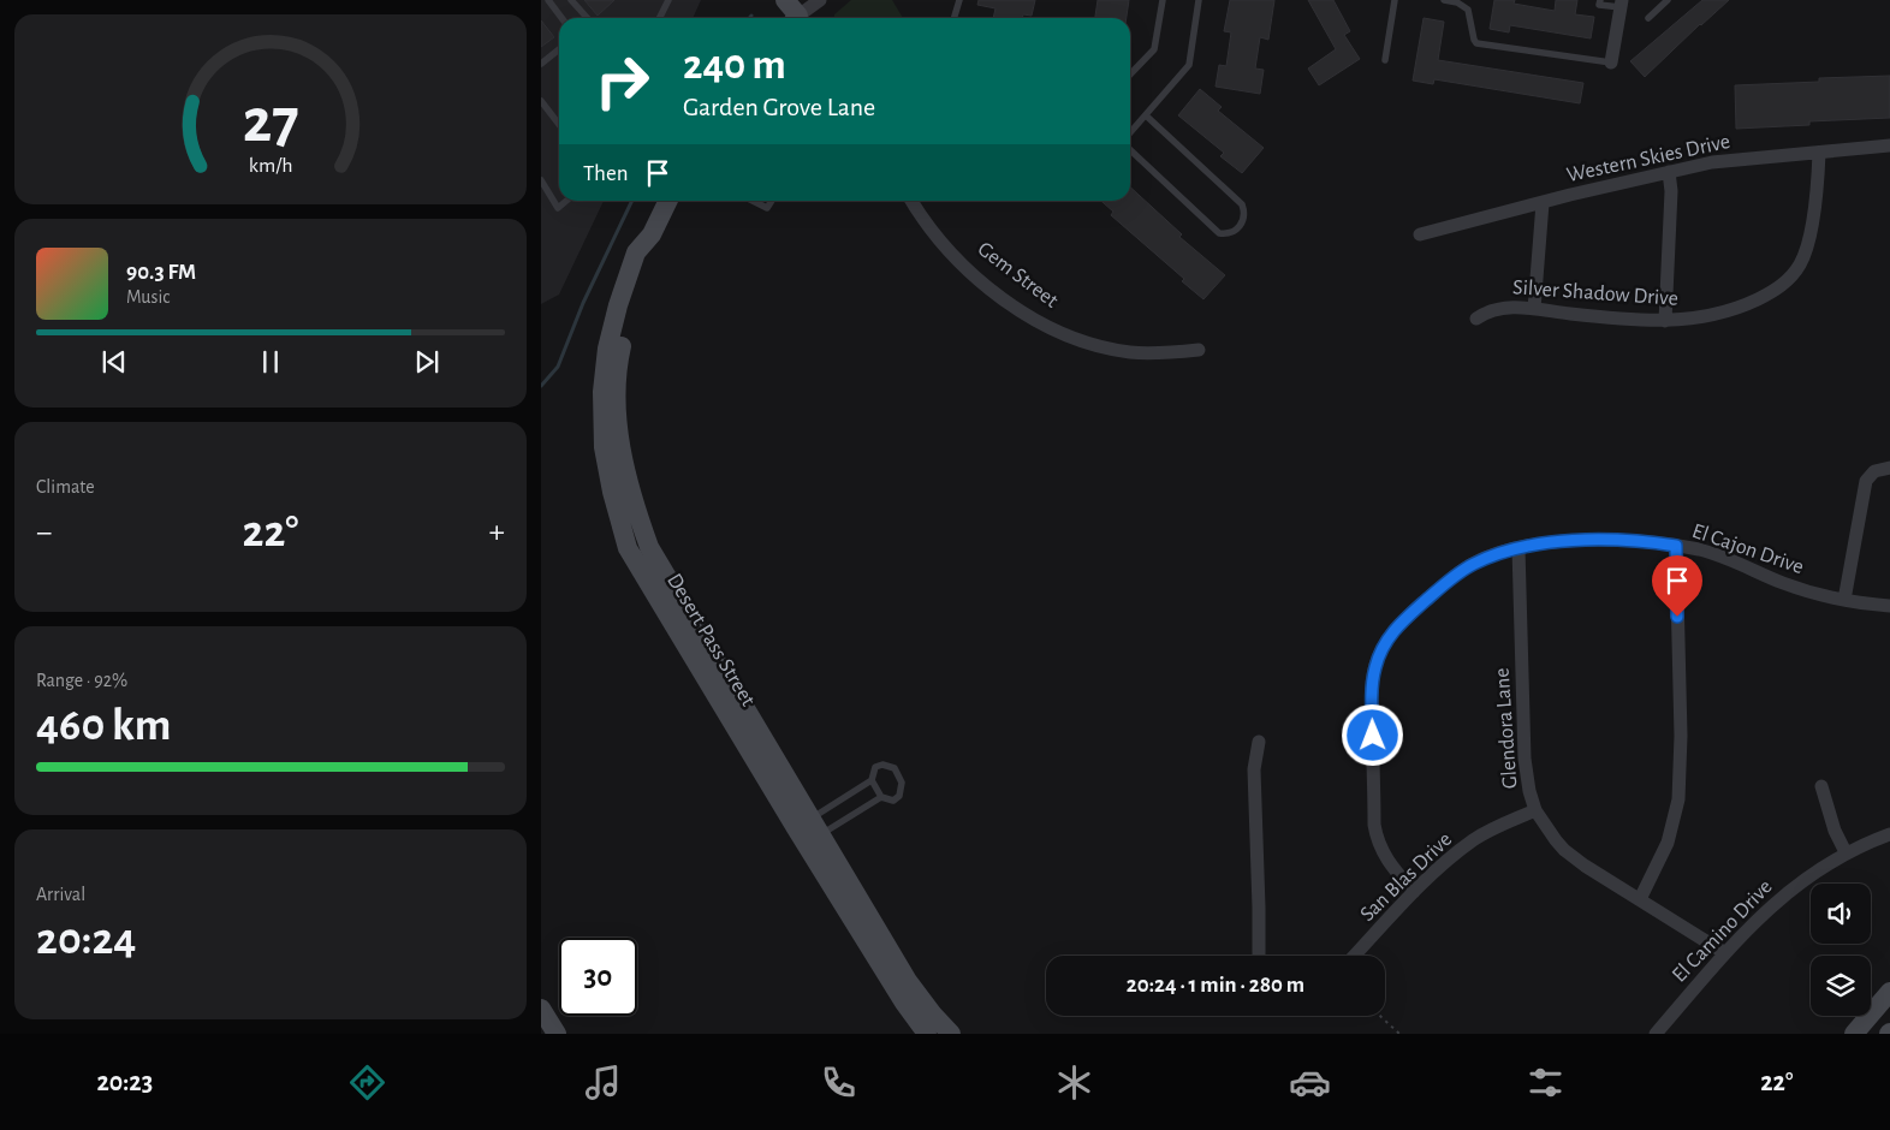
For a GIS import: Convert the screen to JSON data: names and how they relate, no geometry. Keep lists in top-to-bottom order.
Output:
{
  "streets": {
    "street": [
      "Western Skies Drive",
      "Gem Street",
      "Silver Shadow Drive",
      "El Cajon Drive",
      "Desert Pass Street",
      "Glendora Lane",
      "San Blas Drive",
      "El Camino Drive"
    ]
  },
  "crossings": [
    ["Western Skies Drive", "Silver Shadow Drive"],
    ["El Cajon Drive", "Glendora Lane"],
    ["El Cajon Drive", "San Blas Drive"],
    ["Glendora Lane", "San Blas Drive"],
    ["Glendora Lane", "El Camino Drive"]
  ],
  "page": {
    "turn": ["240 m", "Garden Grove Lane"],
    "then": "Then",
    "song": ["90.3 FM", "Music"],
    "tile": [
      "Climate",
      ["Range · 92%", "460 km"],
      ["Arrival", "20:24"]
    ],
    "heat": ["−", "22°", "+"],
    "limit": "30",
    "trip": "20:24 · 1 min · 280 m",
    "tabs": ["20:23", "22°"],
    "gauge": ["27", "km/h"]
  }
}
